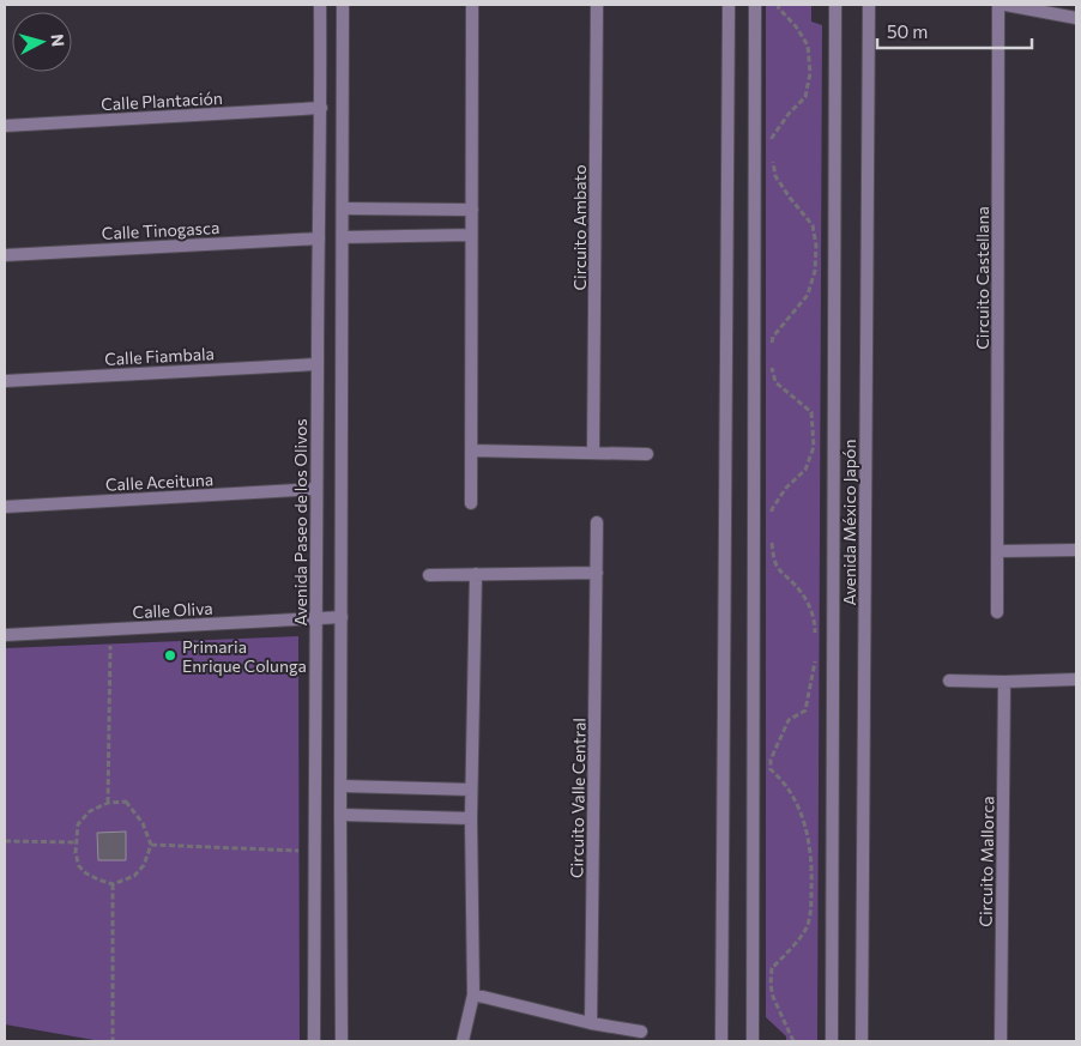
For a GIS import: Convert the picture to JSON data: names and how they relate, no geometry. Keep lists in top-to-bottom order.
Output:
{
  "streets": {
    "street": [
      "Calle Plantación",
      "Circuito Ambato",
      "Calle Tinogasca",
      "Circuito Castellana",
      "Calle Fiambala",
      "Calle Aceituna",
      "Avenida Paseo de los Olivos",
      "Avenida México Japón",
      "Calle Oliva",
      "Circuito Valle Central",
      "Circuito Mallorca"
    ]
  },
  "crossings": [
    ["Calle Plantación", "Avenida Paseo de los Olivos"],
    ["Calle Tinogasca", "Avenida Paseo de los Olivos"],
    ["Calle Fiambala", "Avenida Paseo de los Olivos"],
    ["Calle Aceituna", "Avenida Paseo de los Olivos"],
    ["Avenida Paseo de los Olivos", "Calle Oliva"]
  ],
  "places": ["Primaria Enrique Colunga"],
  "scale_bar": "50 m",
  "north": "right"
}
